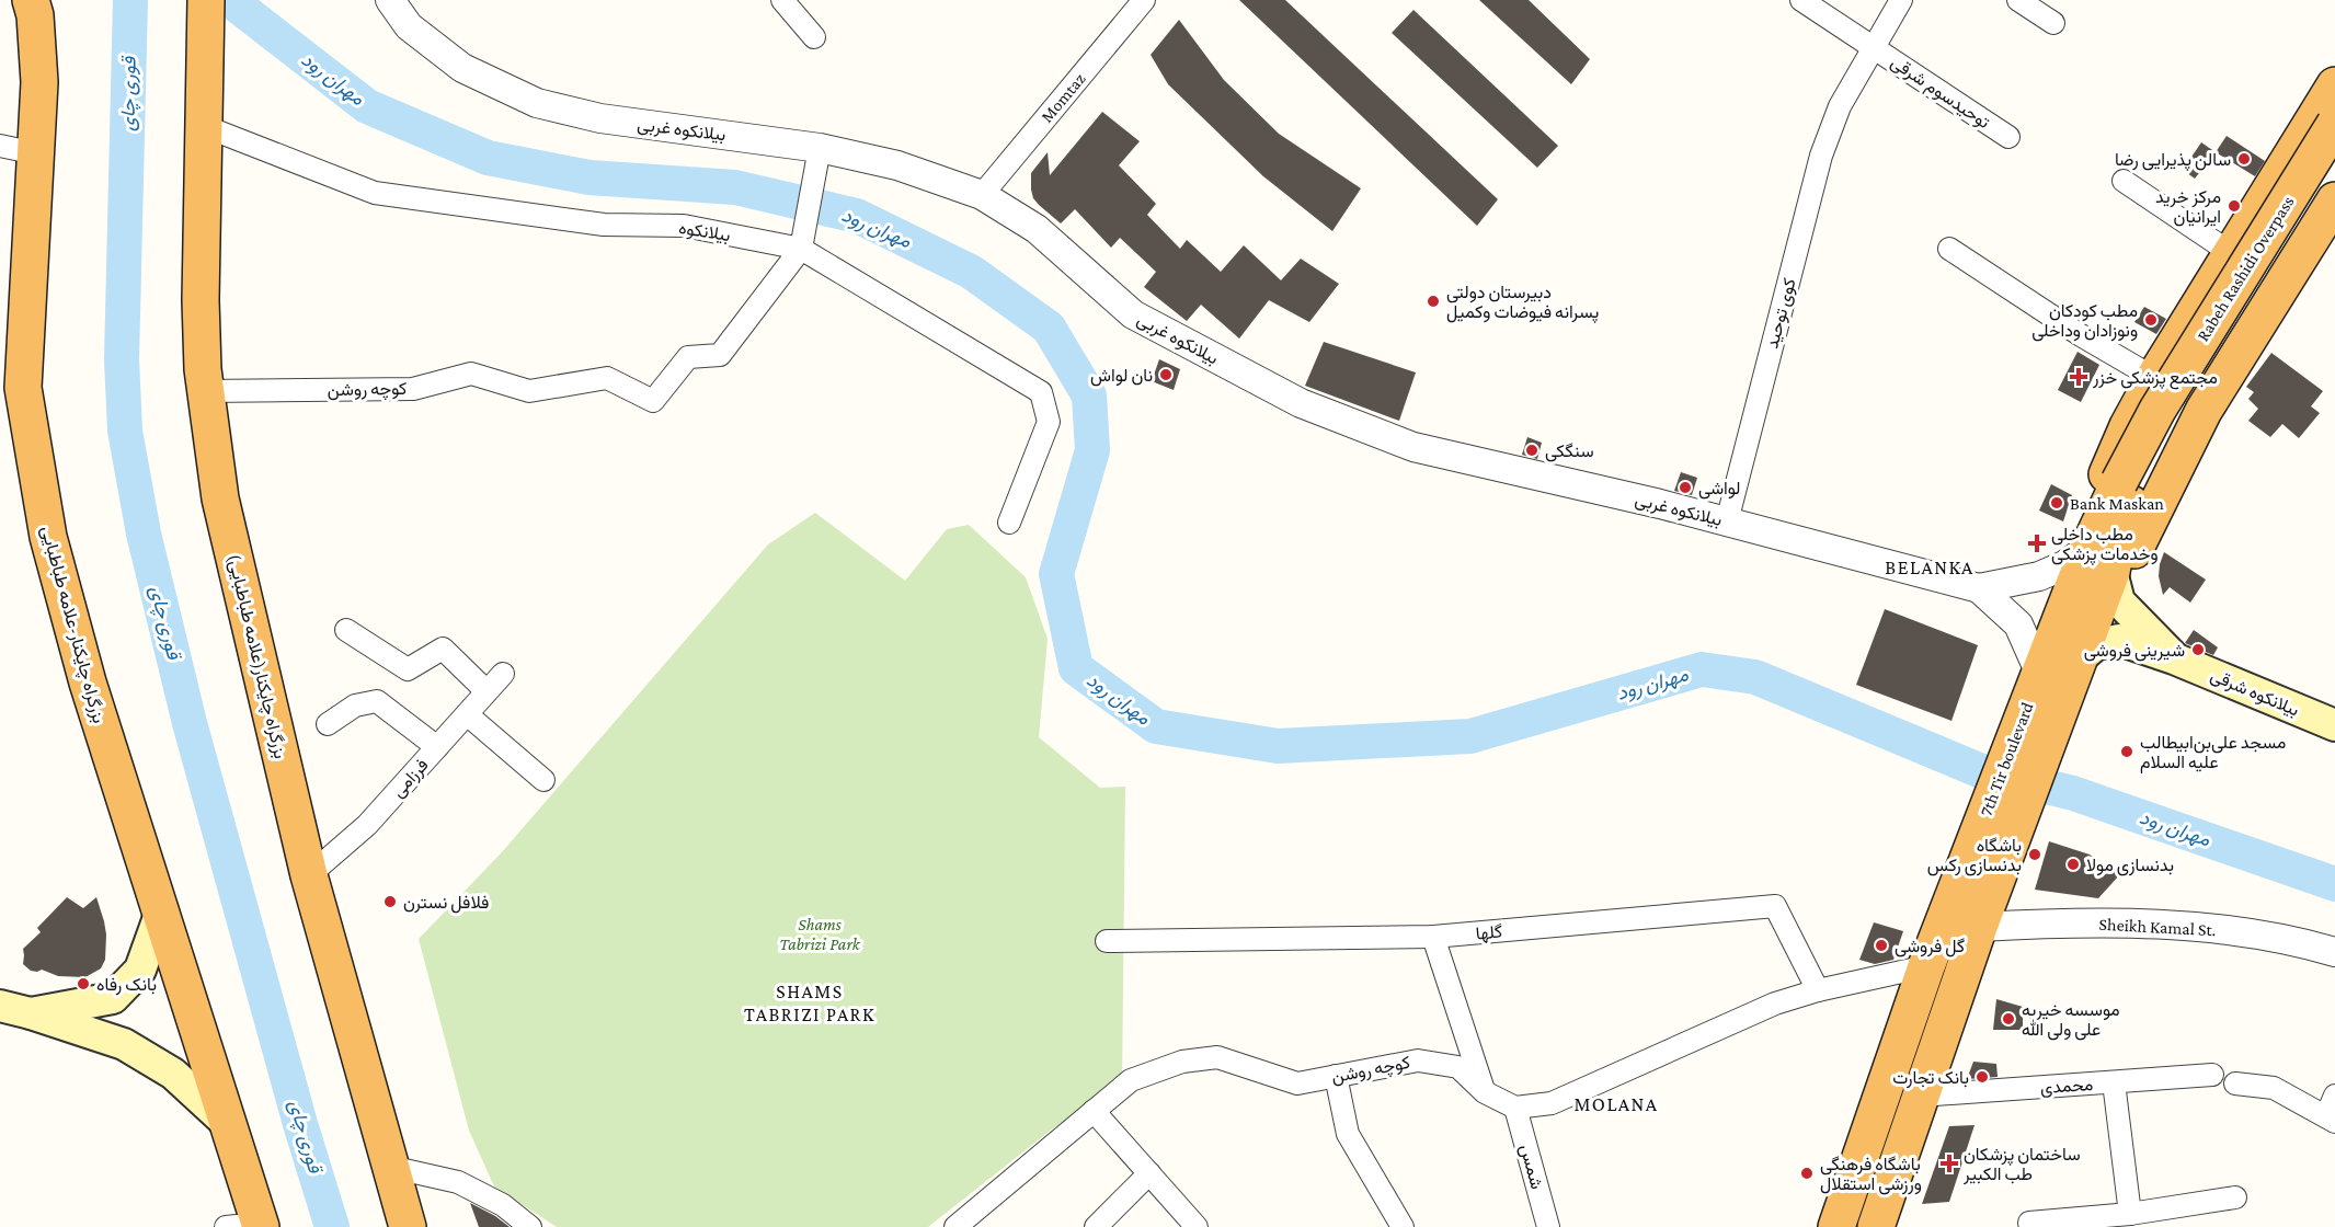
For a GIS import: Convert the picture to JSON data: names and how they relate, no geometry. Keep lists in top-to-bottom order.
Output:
{
  "streets": {
    "highway": [
      "Rabeh Rashidi Overpass",
      "بزرگراه چایکنار-علامه طباطبایی",
      "بزرگراه چایکنار(علامه طباطبایی)",
      "7th Tir boulevard"
    ],
    "main road": ["بیلانکوه شرقی"],
    "street": [
      "توحیدسوم شرقی",
      "Momtaz",
      "بیلانکوه غربی",
      "بیلانکوه",
      "کوی توحید",
      "کوچه روشن",
      "فرزامی",
      "Sheikh Kamal St.",
      "گلها",
      "محمدی",
      "شمس"
    ]
  },
  "crossings": [
    ["توحیدسوم شرقی", "کوی توحید"],
    ["Momtaz", "بیلانکوه غربی"],
    ["بیلانکوه غربی", "کوی توحید"],
    ["بیلانکوه غربی", "بیلانکوه شرقی"],
    ["بیلانکوه غربی", "7th Tir boulevard"],
    ["بیلانکوه", "کوچه روشن"],
    ["بیلانکوه", "بزرگراه چایکنار(علامه طباطبایی)"],
    ["Rabeh Rashidi Overpass", "7th Tir boulevard"],
    ["کوچه روشن", "بزرگراه چایکنار(علامه طباطبایی)"],
    ["کوچه روشن", "شمس"],
    ["بزرگراه چایکنار(علامه طباطبایی)", "فرزامی"],
    ["بیلانکوه شرقی", "7th Tir boulevard"],
    ["7th Tir boulevard", "Sheikh Kamal St."],
    ["7th Tir boulevard", "محمدی"]
  ],
  "districts": ["BELANKA", "SHAMS TABRIZI PARK", "MOLANA"],
  "water": ["مهران رود", "قوری چای"],
  "parks": ["Shams Tabrizi Park"],
  "places": {
    "other": [
      "سالن پذیرایی رضا",
      "مرکز خرید ایرانیان",
      "دبیرستان دولتی پسرانه فیوضات وکمیل",
      "مطب کودکان ونوزادان وداخلی",
      "نان لواش",
      "سنگکی",
      "لواشی",
      "Bank Maskan",
      "شیرینی فروشی",
      "مسجد علی‌بن‌ابیطالب علیه السلام",
      "باشگاه بدنسازی رکس",
      "بدنسازی مولا",
      "فلافل نسترن",
      "گل فروشی",
      "بانک رفاه",
      "موسسه خیریه علی ولی الله",
      "بانک تجارت",
      "باشگاه فرهنگی ورزشی استقلال"
    ],
    "health": ["مجتمع پزشکی خزر", "مطب داخلی وخدمات پزشکی", "ساختمان پزشکان طب الکبیر"]
  }
}
